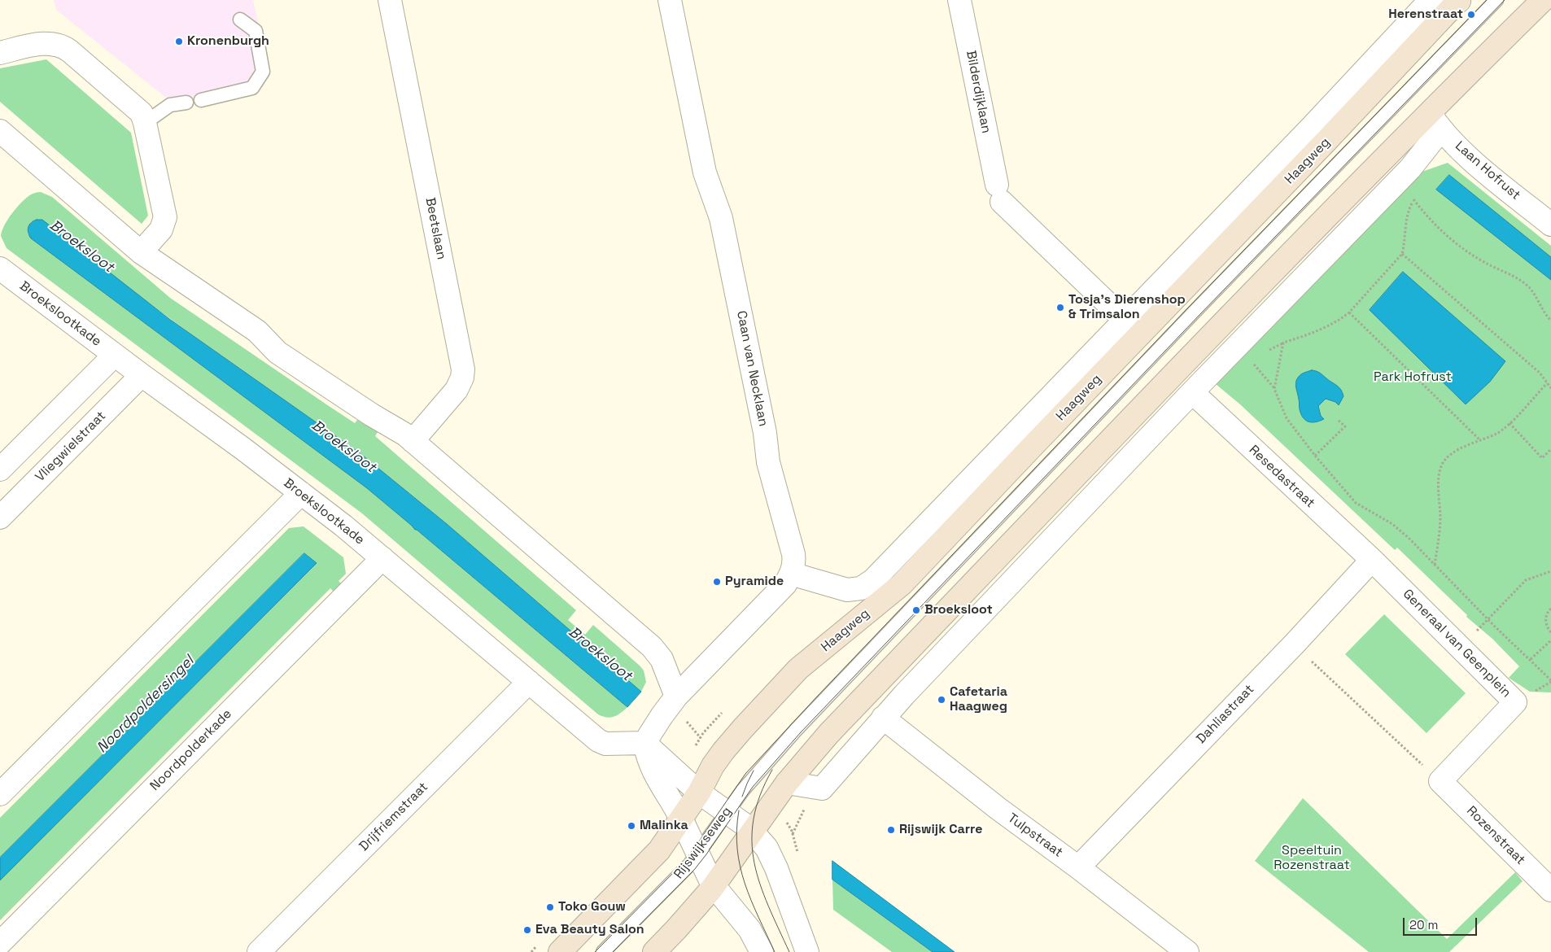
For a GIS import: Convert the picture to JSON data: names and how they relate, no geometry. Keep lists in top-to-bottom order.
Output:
{
  "streets": {
    "main road": ["Haagweg"],
    "street": [
      "Bilderdijklaan",
      "Laan Hofrust",
      "Beetslaan",
      "Broekslootkade",
      "Caan van Necklaan",
      "Vliegwielstraat",
      "Resedastraat",
      "Generaal van Geenplein",
      "Dahliastraat",
      "Noordpolderkade",
      "Drijfriemstraat",
      "Tulpstraat",
      "Rozenstraat"
    ],
    "lane": ["Rijswijkseweg"]
  },
  "crossings": [
    ["Bilderdijklaan", "Haagweg"],
    ["Haagweg", "Caan van Necklaan"],
    ["Haagweg", "Rijswijkseweg"],
    ["Broekslootkade", "Vliegwielstraat"],
    ["Broekslootkade", "Noordpolderkade"],
    ["Broekslootkade", "Drijfriemstraat"],
    ["Resedastraat", "Generaal van Geenplein"],
    ["Resedastraat", "Dahliastraat"],
    ["Generaal van Geenplein", "Dahliastraat"],
    ["Generaal van Geenplein", "Rozenstraat"],
    ["Dahliastraat", "Tulpstraat"]
  ],
  "water": ["Broeksloot", "Noordpoldersingel"],
  "parks": ["Park Hofrust", "Speeltuin Rozenstraat"],
  "places": [
    "Herenstraat",
    "Kronenburgh",
    "Tosja's Dierenshop & Trimsalon",
    "Pyramide",
    "Broeksloot",
    "Cafetaria Haagweg",
    "Malinka",
    "Rijswijk Carre",
    "Toko Gouw",
    "Eva Beauty Salon"
  ],
  "scale_bar": "20 m"
}
